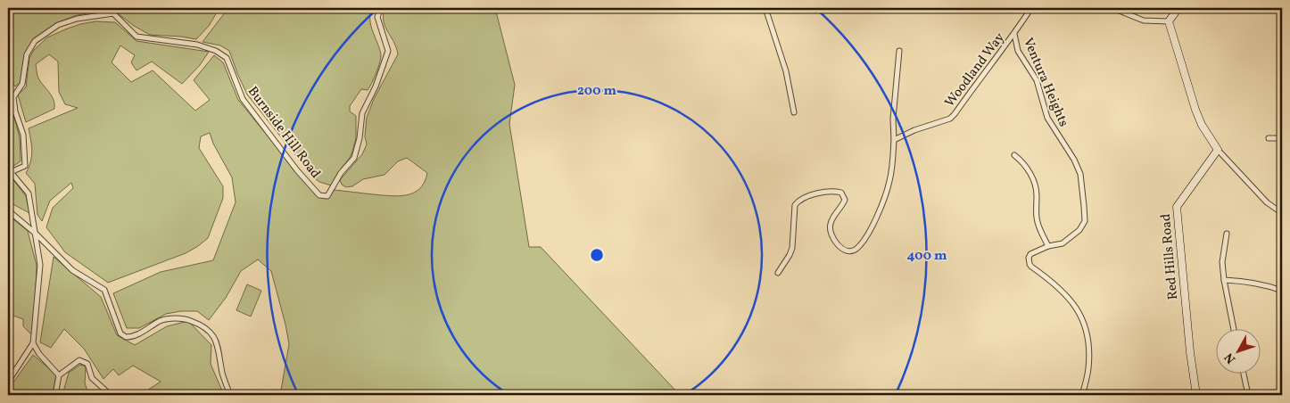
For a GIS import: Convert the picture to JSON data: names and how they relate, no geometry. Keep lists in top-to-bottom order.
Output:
{
  "streets": {
    "main road": ["Red Hills Road"],
    "street": ["Woodland Way", "Ventura Heights", "Burnside Hill Road"]
  },
  "crossings": [
    ["Woodland Way", "Ventura Heights"]
  ],
  "north": "bottom left",
  "rings": ["200 m", "400 m"]
}
